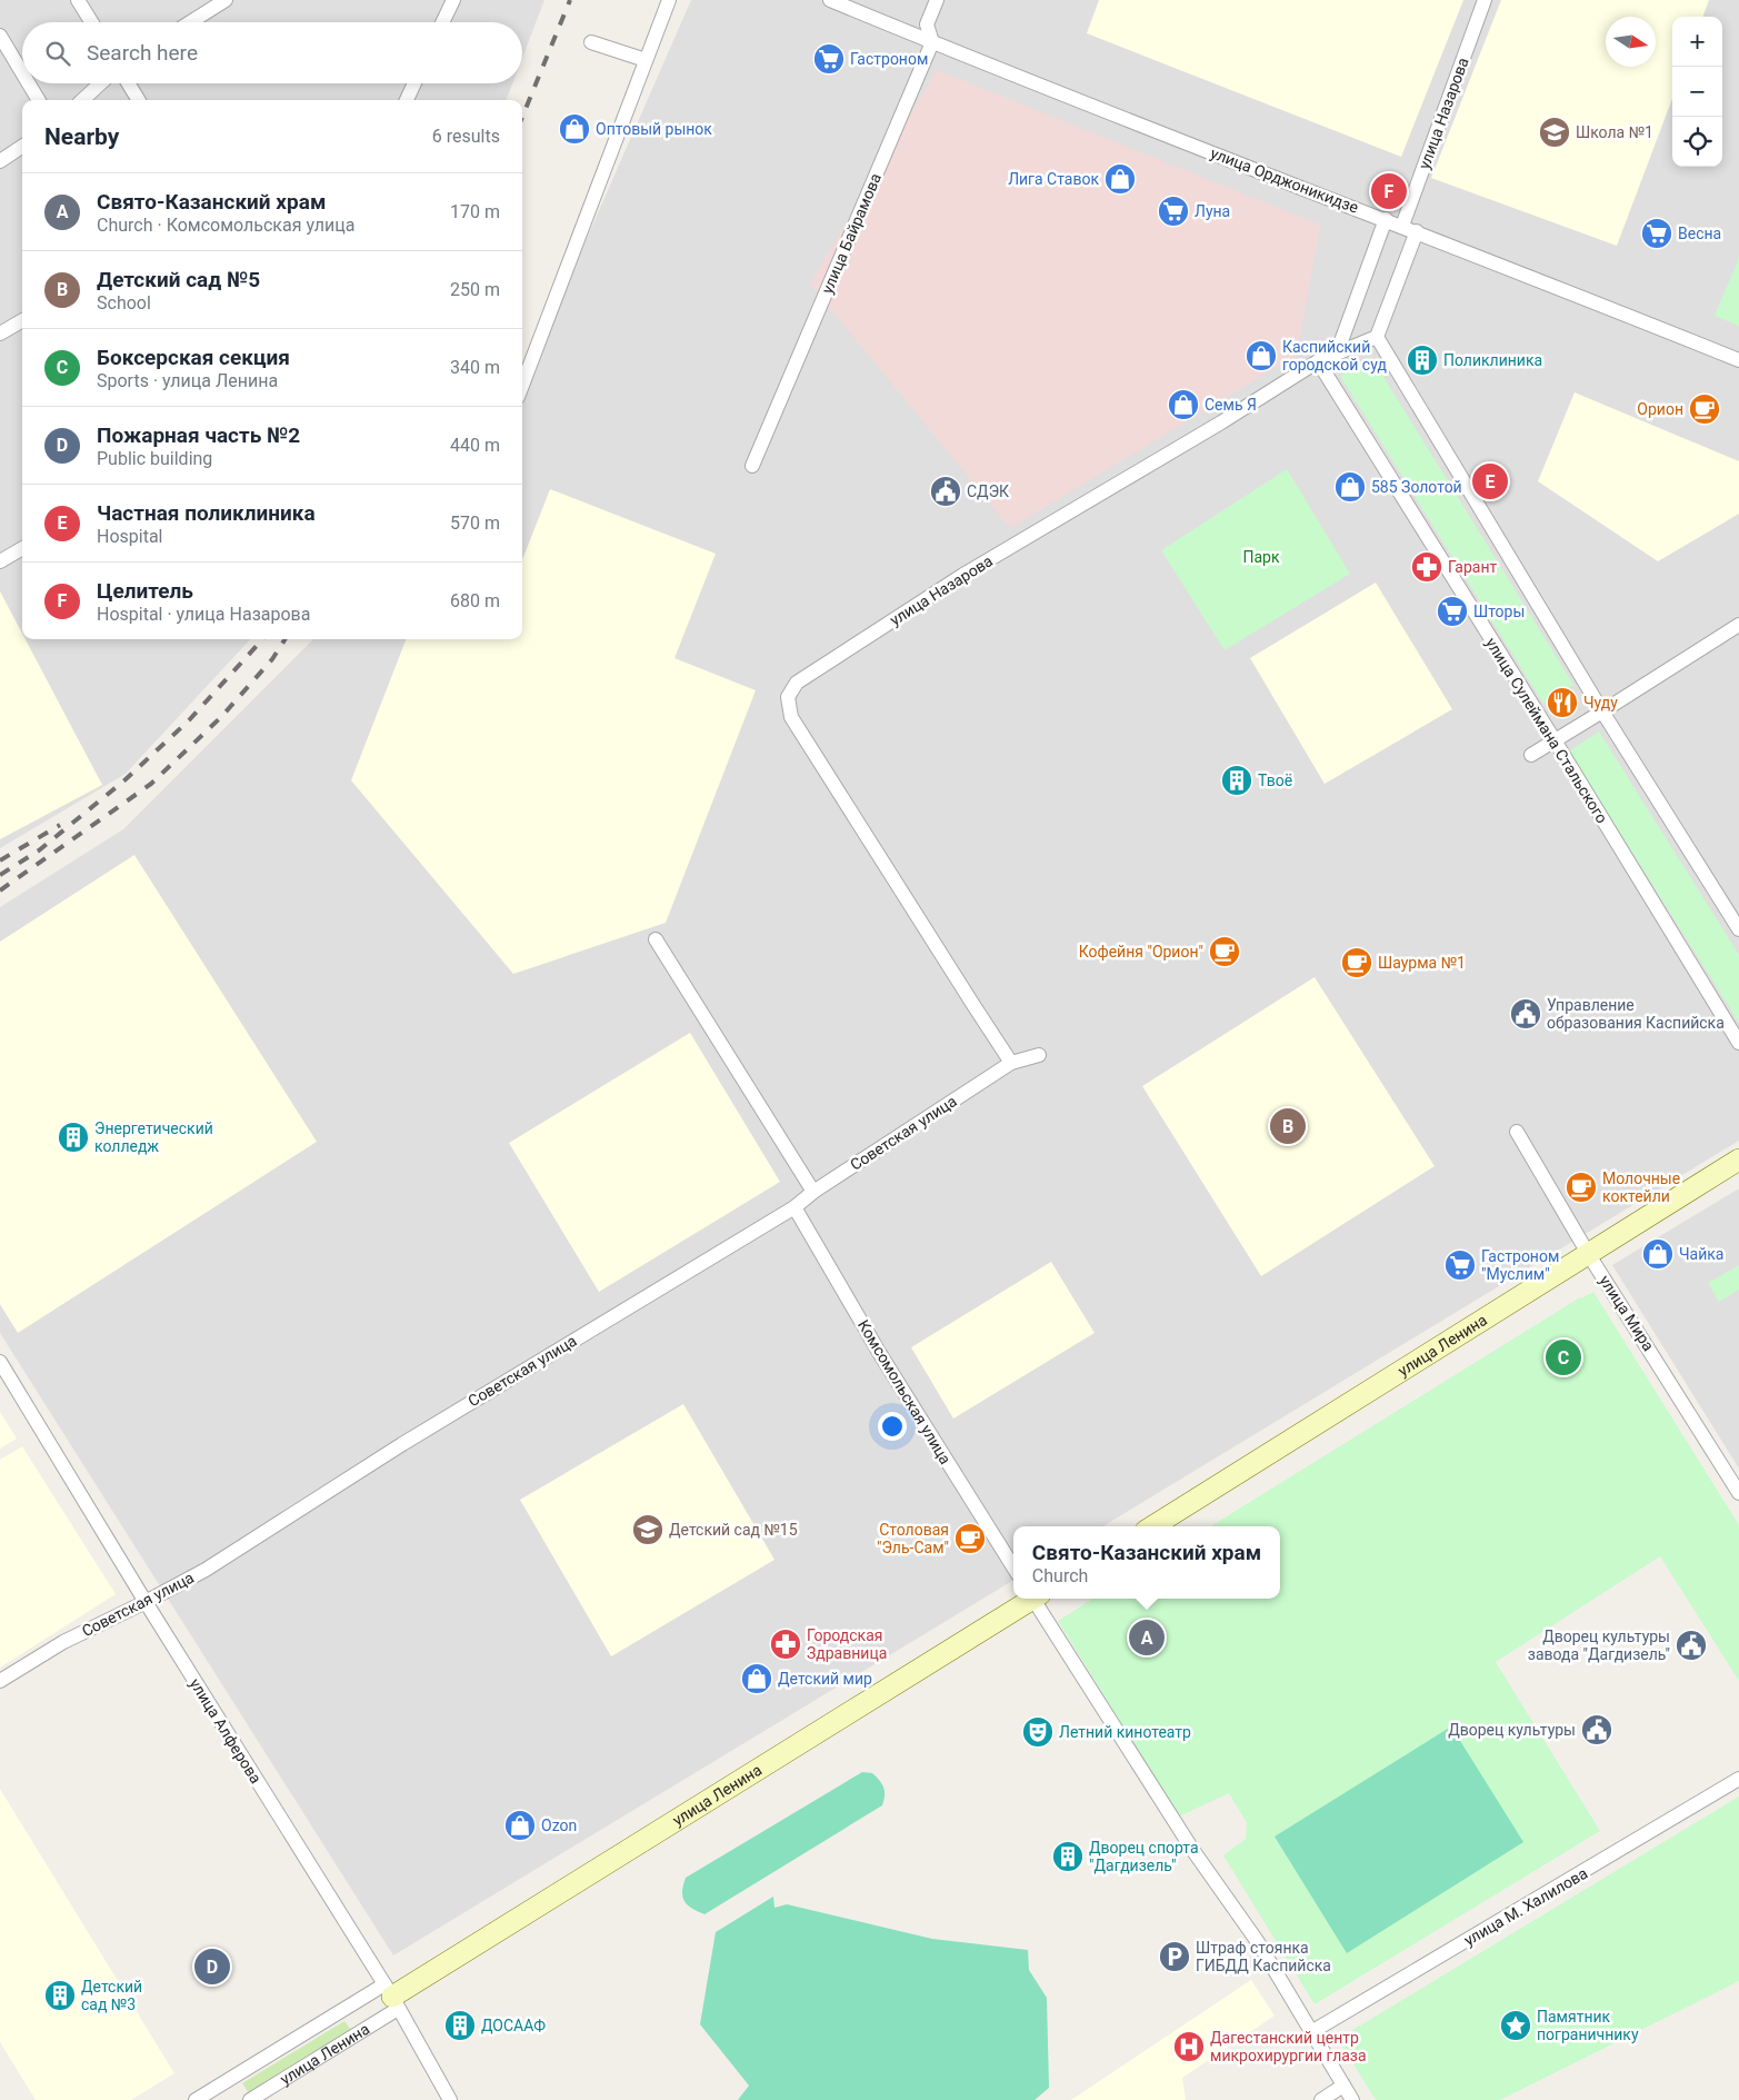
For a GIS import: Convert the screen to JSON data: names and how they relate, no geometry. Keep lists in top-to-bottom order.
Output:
{
  "streets": {
    "street": [
      "улица Назарова",
      "улица Орджоникидзе",
      "улица Байрамова",
      "улица Сулеймана Стальского",
      "Советская улица",
      "улица Мира",
      "улица Ленина",
      "Комсомольская улица",
      "улица Алферова",
      "улица М. Халилова"
    ]
  },
  "crossings": [
    ["улица Назарова", "улица Орджоникидзе"],
    ["улица Назарова", "улица Сулеймана Стальского"],
    ["улица Назарова", "Советская улица"],
    ["улица Орджоникидзе", "улица Байрамова"],
    ["Советская улица", "Комсомольская улица"],
    ["Советская улица", "улица Алферова"],
    ["улица Мира", "улица Ленина"],
    ["улица Ленина", "улица Алферова"]
  ],
  "parks": ["Парк"],
  "places": {
    "supermarket": [
      "Гастроном",
      "Луна",
      "Весна",
      "Шторы",
      "Гастроном \"Муслим\""
    ],
    "shop": [
      "Оптовый рынок",
      "Лига Ставок",
      "Каспийский городской суд",
      "Семь Я",
      "585 Золотой",
      "Чайка",
      "Детский мир",
      "Ozon"
    ],
    "school or university": ["Школа №1", "Детский сад №15"],
    "building": [
      "Поликлиника",
      "Твоё",
      "Энергетический колледж",
      "Дворец спорта \"Дагдизель\"",
      "Детский сад №3",
      "ДОСААФ"
    ],
    "cafe": [
      "Орион",
      "Кофейня \"Орион\"",
      "Шаурма №1",
      "Молочные коктейли",
      "Столовая \"Эль-Сам\""
    ],
    "public building": [
      "СДЭК",
      "Управление образования Каспийска",
      "Дворец культуры завода \"Дагдизель\"",
      "Дворец культуры"
    ],
    "pharmacy": ["Гарант", "Городская Здравница"],
    "restaurant": ["Чуду"],
    "theatre": ["Летний кинотеатр"],
    "parking": ["Штраф стоянка ГИБДД Каспийска"],
    "place": ["Памятник пограничнику"],
    "hospital": ["Дагестанский центр микрохирургии глаза"]
  },
  "north": "right",
  "page": {
    "map_buttons": ["+", "−"],
    "search": "Search here",
    "heading": ["Nearby", "6 results"],
    "pins": [
      "F",
      "E",
      "B",
      "C",
      "A",
      "D"
    ],
    "list": [
      {
        "mark": "A",
        "name": "Свято-Казанский храм",
        "note": "Church · Комсомольская улица",
        "value": "170 m"
      },
      {
        "mark": "B",
        "name": "Детский сад №5",
        "note": "School",
        "value": "250 m"
      },
      {
        "mark": "C",
        "name": "Боксерская секция",
        "note": "Sports · улица Ленина",
        "value": "340 m"
      },
      {
        "mark": "D",
        "name": "Пожарная часть №2",
        "note": "Public building",
        "value": "440 m"
      },
      {
        "mark": "E",
        "name": "Частная поликлиника",
        "note": "Hospital",
        "value": "570 m"
      },
      {
        "mark": "F",
        "name": "Целитель",
        "note": "Hospital · улица Назарова",
        "value": "680 m"
      }
    ],
    "popup": ["Свято-Казанский храм", "Church"]
  }
}
